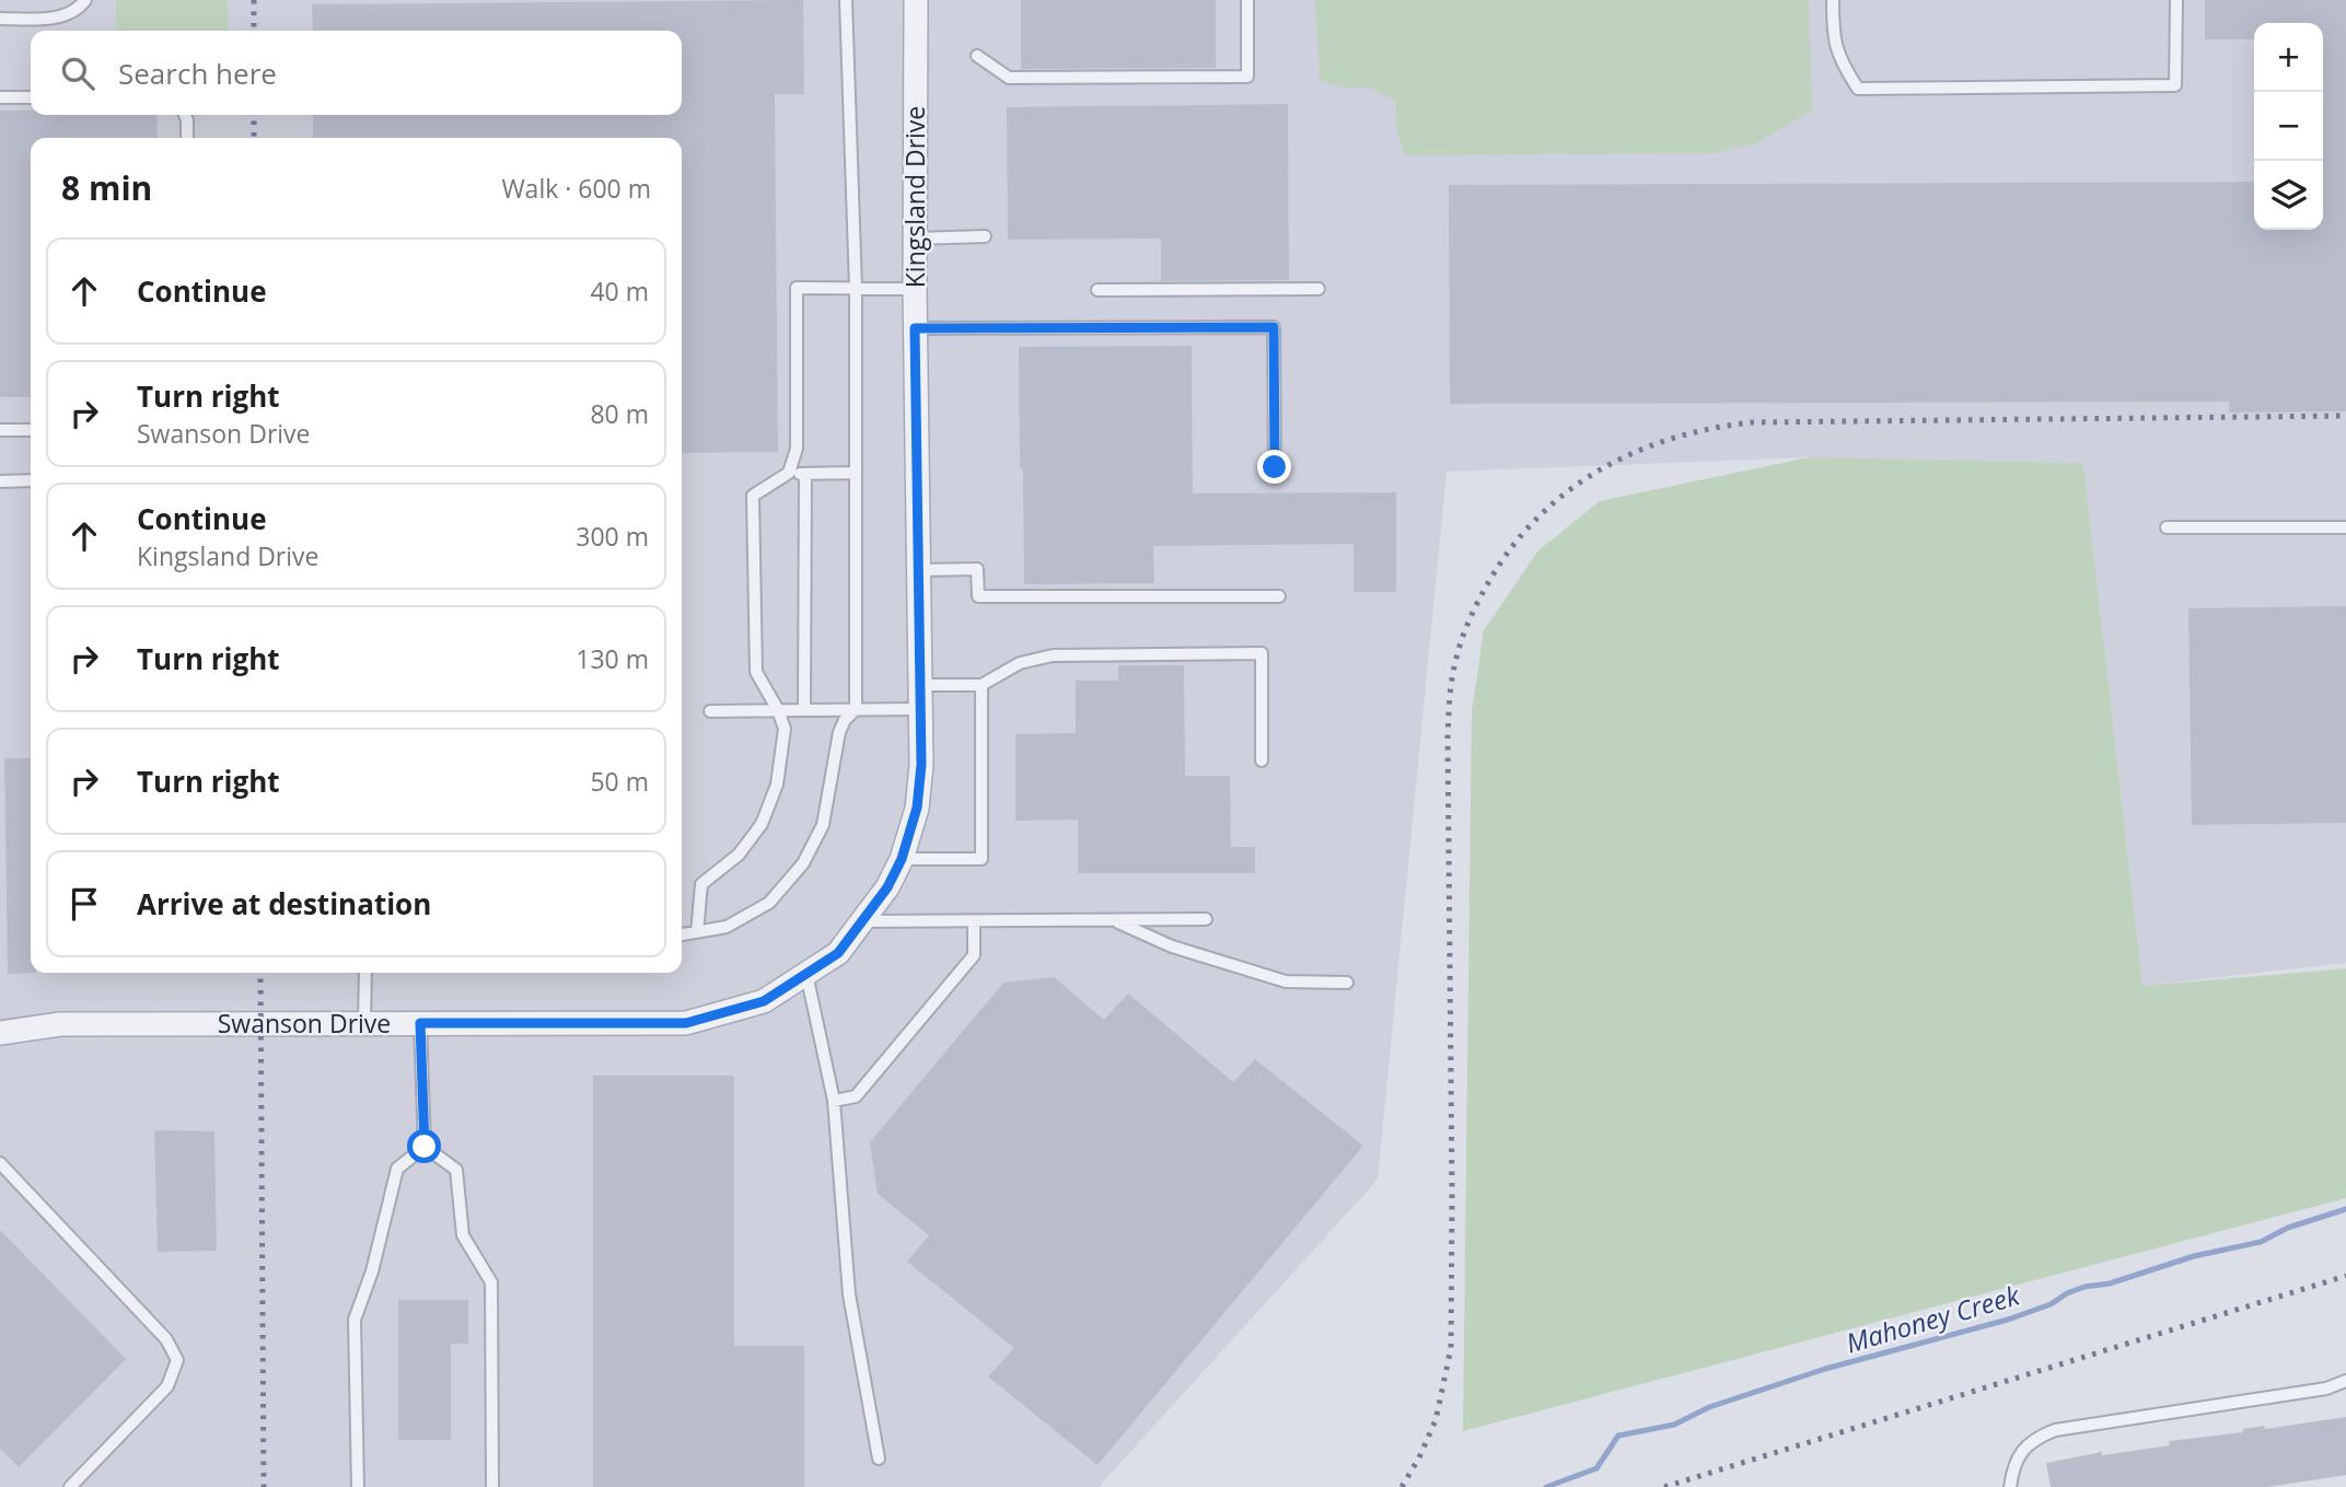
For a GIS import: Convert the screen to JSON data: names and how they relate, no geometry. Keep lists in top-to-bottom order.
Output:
{
  "streets": {
    "street": ["Kingsland Drive", "Swanson Drive"]
  },
  "crossings": [
    ["Kingsland Drive", "Swanson Drive"]
  ],
  "water": ["Mahoney Creek"],
  "page": {
    "map_buttons": ["+", "−"],
    "search": "Search here",
    "heading": ["8 min", "Walk · 600 m"],
    "list": [
      ["Continue", "40 m"],
      ["Turn right", "Swanson Drive", "80 m"],
      ["Continue", "Kingsland Drive", "300 m"],
      ["Turn right", "130 m"],
      ["Turn right", "50 m"],
      "Arrive at destination"
    ]
  }
}
